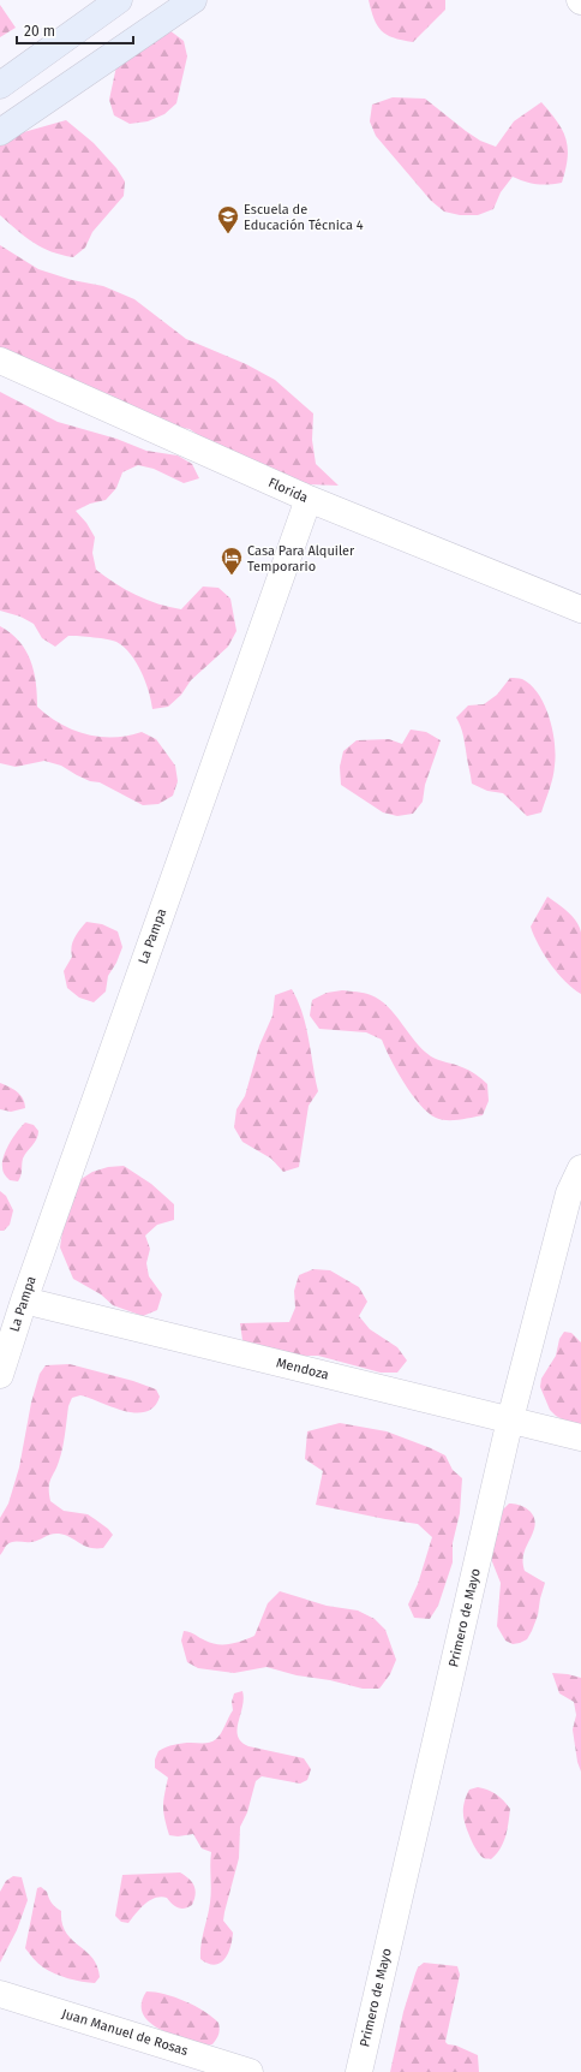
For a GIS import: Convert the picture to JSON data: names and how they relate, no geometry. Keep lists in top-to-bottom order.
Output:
{
  "streets": {
    "street": [
      "Florida",
      "La Pampa",
      "Mendoza",
      "Primero de Mayo",
      "Juan Manuel de Rosas"
    ]
  },
  "crossings": [
    ["Florida", "La Pampa"],
    ["La Pampa", "Mendoza"],
    ["Mendoza", "Primero de Mayo"]
  ],
  "places": {
    "school or university": ["Escuela de Educación Técnica 4"],
    "hotel": ["Casa Para Alquiler Temporario"]
  },
  "scale_bar": "20 m"
}
